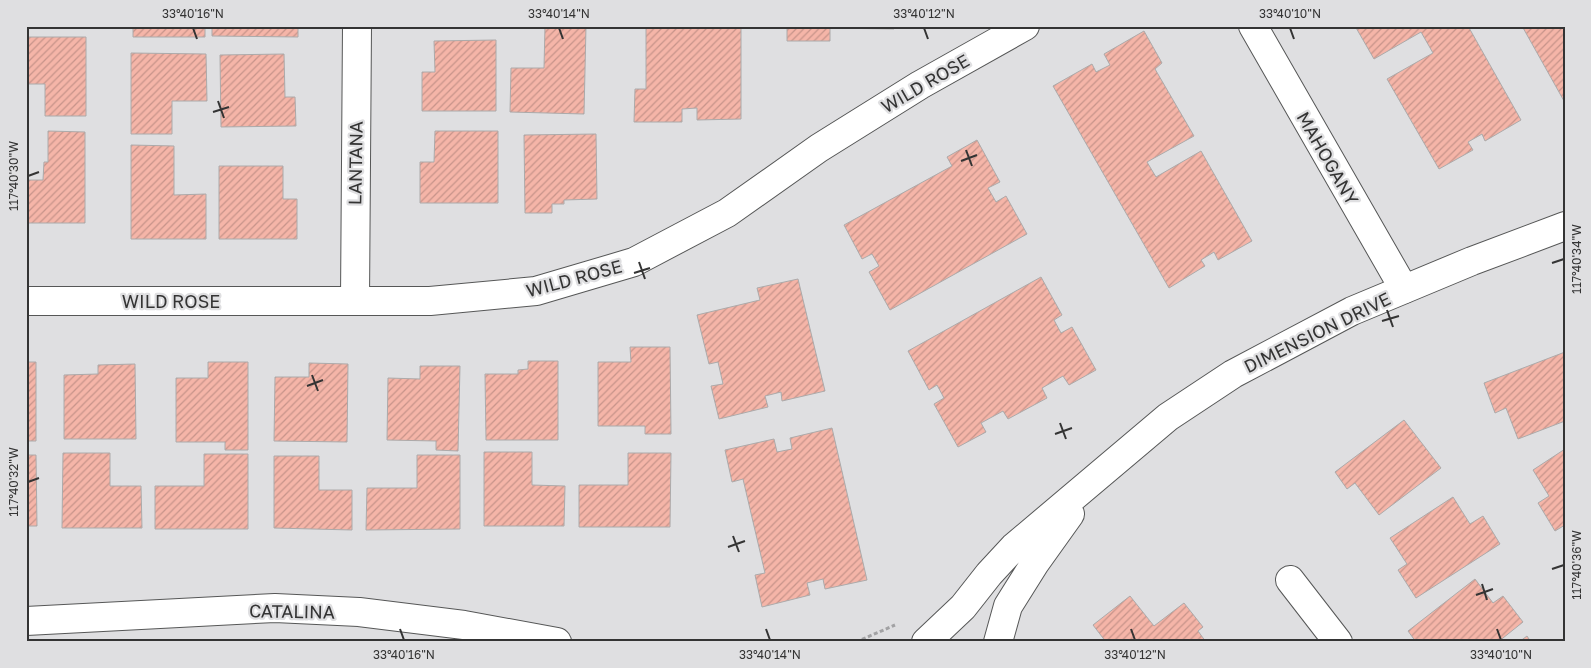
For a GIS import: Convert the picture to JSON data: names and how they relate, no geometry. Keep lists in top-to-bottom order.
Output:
{
  "streets": {
    "street": [
      "WILD ROSE",
      "MAHOGANY",
      "LANTANA",
      "DIMENSION DRIVE",
      "CATALINA"
    ]
  },
  "crossings": [
    ["WILD ROSE", "LANTANA"],
    ["MAHOGANY", "DIMENSION DRIVE"]
  ],
  "coordinates": [
    "33°40'16\"N",
    "33°40'14\"N",
    "33°40'12\"N",
    "33°40'10\"N",
    "117°40'30\"W",
    "117°40'34\"W",
    "117°40'32\"W",
    "117°40'36\"W"
  ]
}
